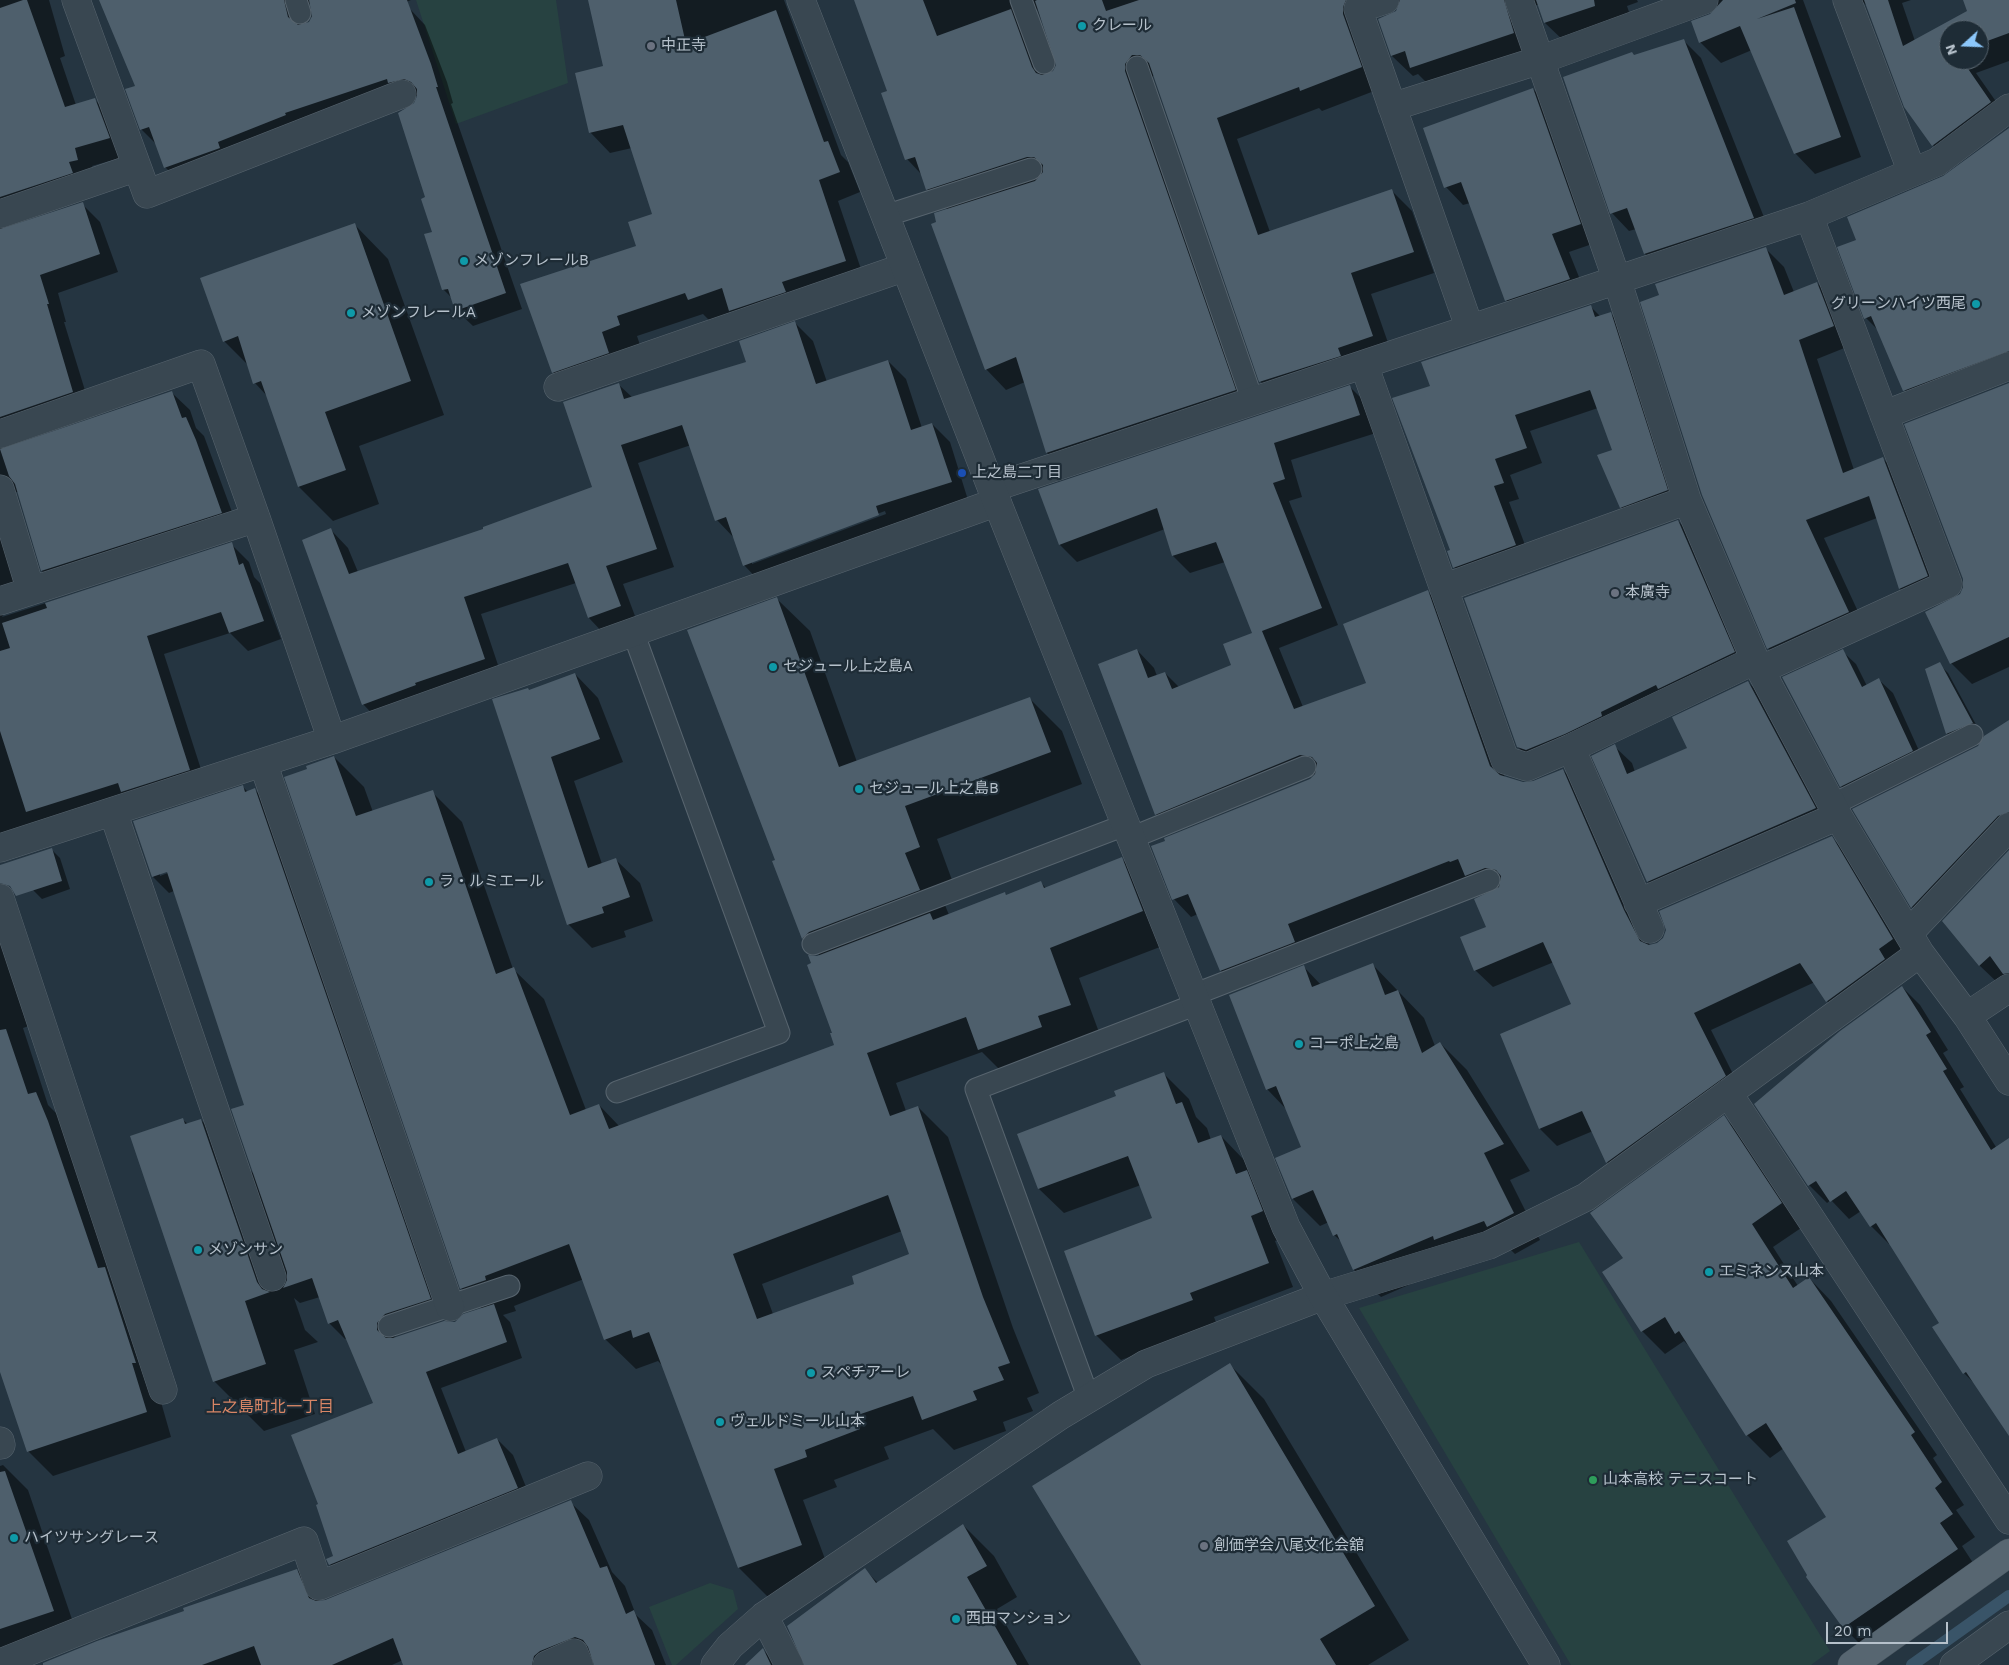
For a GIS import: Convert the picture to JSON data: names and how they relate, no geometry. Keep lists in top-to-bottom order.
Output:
{
  "districts": ["上之島町北一丁目"],
  "places": [
    "クレール",
    "中正寺",
    "メゾンフレールB",
    "グリーンハイツ西尾",
    "メゾンフレールA",
    "上之島二丁目",
    "本廣寺",
    "セジュール上之島A",
    "セジュール上之島B",
    "ラ・ルミエール",
    "コーポ上之島",
    "メゾンサン",
    "エミネンス山本",
    "スペチアーレ",
    "ヴェルドミール山本",
    "山本高校 テニスコート",
    "ハイツサングレース",
    "創価学会八尾文化会舘",
    "西田マンション"
  ],
  "scale_bar": "20 m",
  "north": "left"
}
